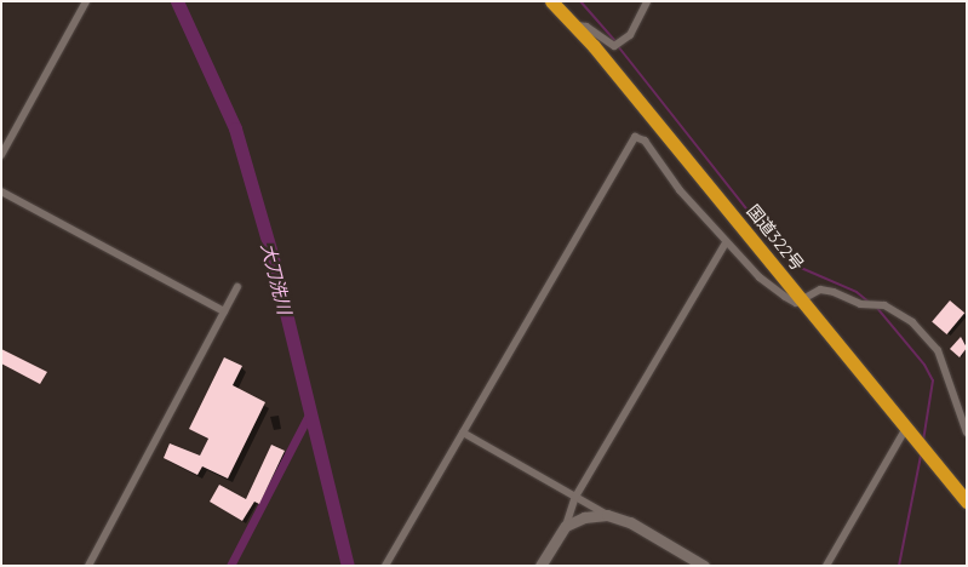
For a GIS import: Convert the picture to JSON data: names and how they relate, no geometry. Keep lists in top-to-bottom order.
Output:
{
  "streets": {
    "highway": ["国道322号"]
  },
  "water": ["大刀洗川"]
}
